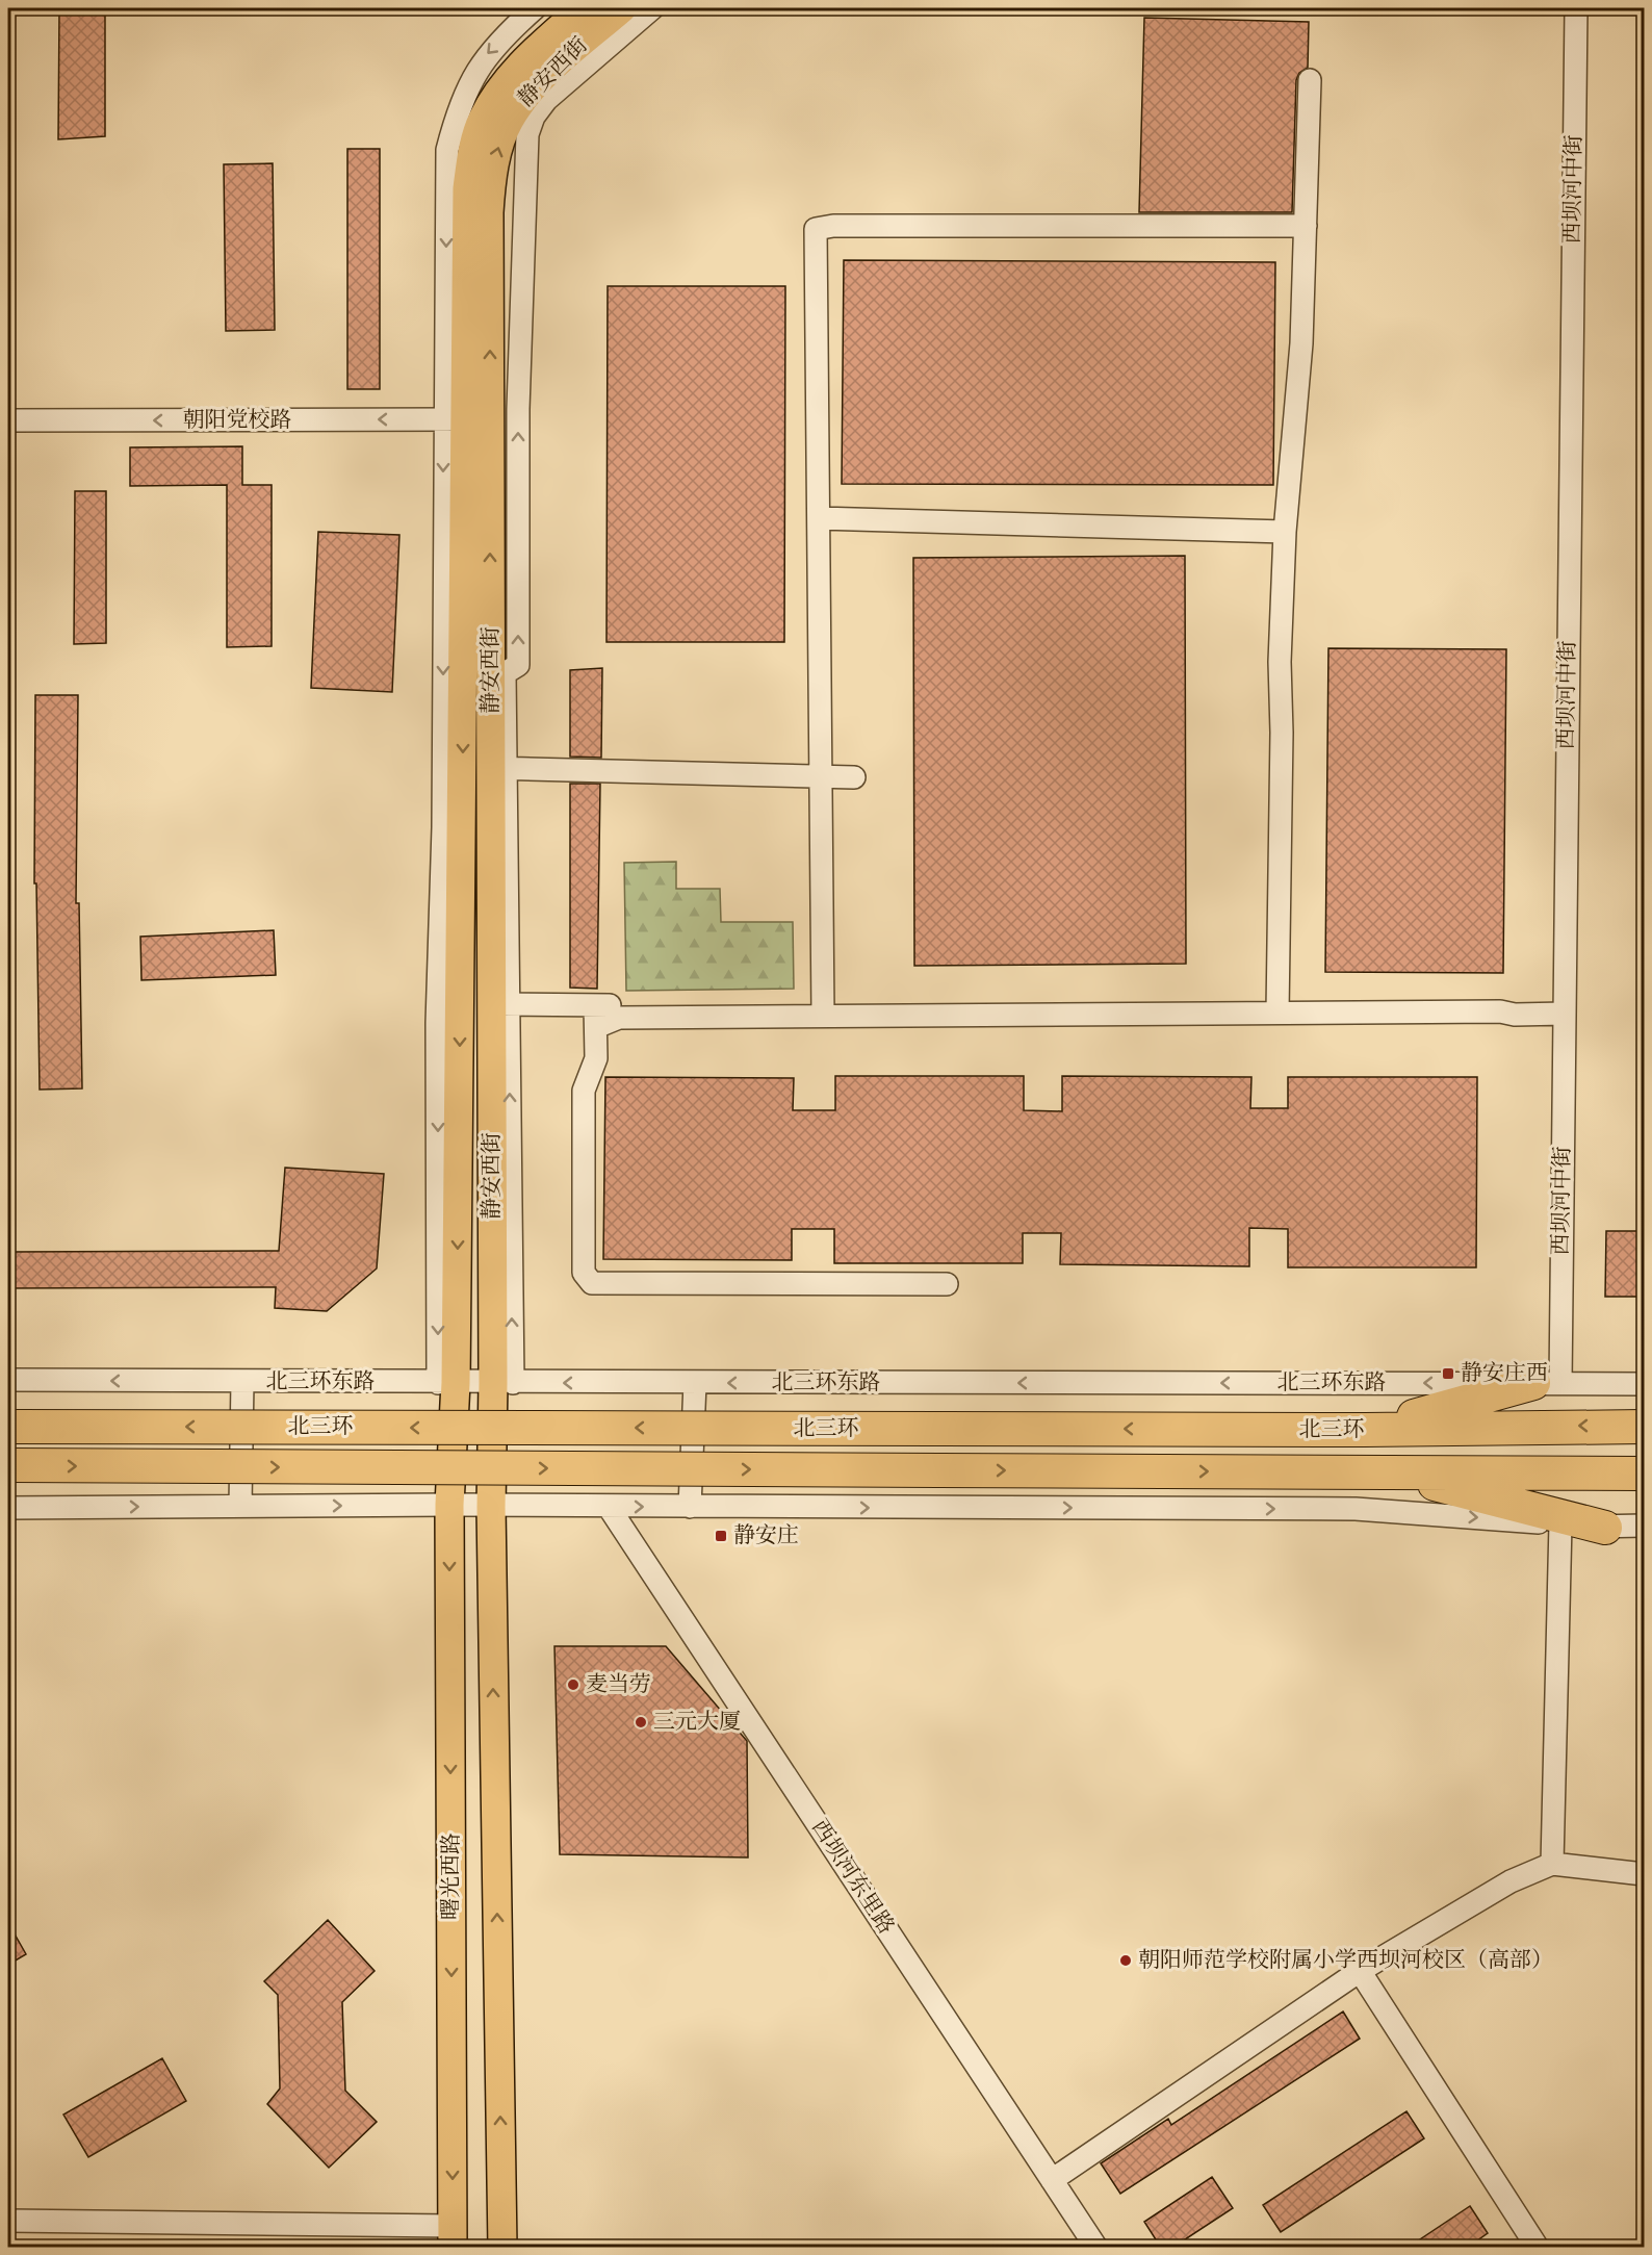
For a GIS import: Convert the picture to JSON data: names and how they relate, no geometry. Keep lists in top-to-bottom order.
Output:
{
  "streets": {
    "highway": ["北三环"],
    "main road": ["静安西街", "曙光西路"],
    "street": [
      "西坝河中街",
      "朝阳党校路",
      "北三环东路",
      "西坝河东里路"
    ]
  },
  "crossings": [
    ["静安西街", "朝阳党校路"],
    ["静安西街", "北三环东路"],
    ["静安西街", "曙光西路"],
    ["西坝河中街", "北三环东路"]
  ],
  "one_way": ["朝阳党校路"],
  "places": {
    "transit": ["静安庄西", "静安庄"],
    "other": ["麦当劳", "三元大厦", "朝阳师范学校附属小学西坝河校区（高部）"]
  }
}
